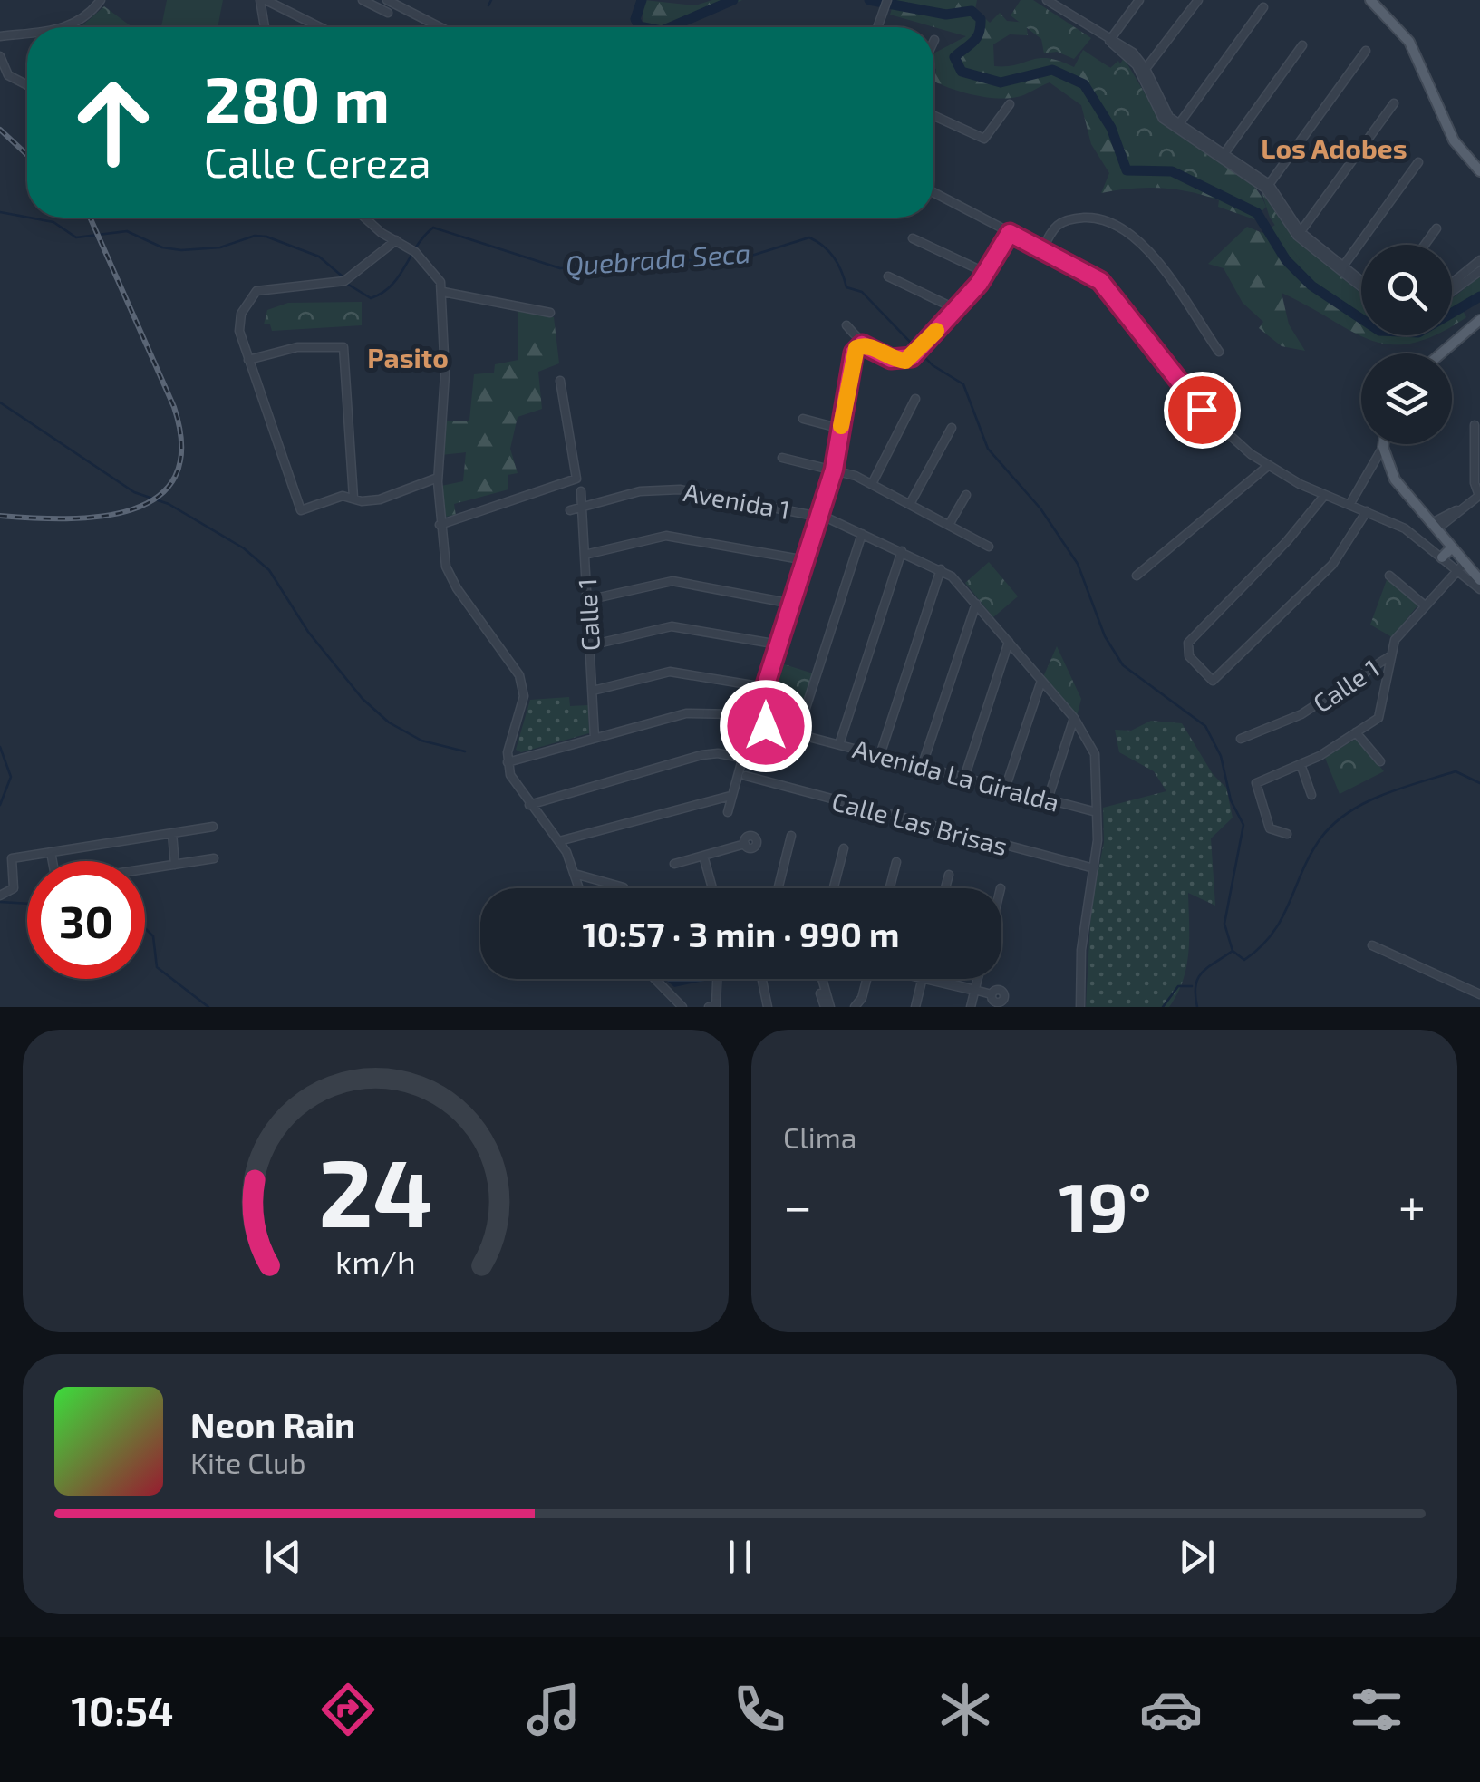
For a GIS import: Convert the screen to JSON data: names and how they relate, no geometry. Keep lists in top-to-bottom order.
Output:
{
  "streets": {
    "street": [
      "Avenida 1",
      "Calle 1",
      "Avenida La Giralda",
      "Calle Las Brisas"
    ]
  },
  "crossings": [
    ["Avenida 1", "Calle 1"],
    ["Avenida 1", "Avenida La Giralda"],
    ["Calle 1", "Avenida La Giralda"]
  ],
  "districts": ["Los Adobes", "Pasito"],
  "water": ["Quebrada Seca"],
  "page": {
    "turn": ["280 m", "Calle Cereza"],
    "limit": "30",
    "trip": "10:57 · 3 min · 990 m",
    "tile": "Clima",
    "heat": ["−", "19°", "+"],
    "song": ["Neon Rain", "Kite Club"],
    "tabs": "10:54",
    "gauge": ["24", "km/h"]
  }
}
